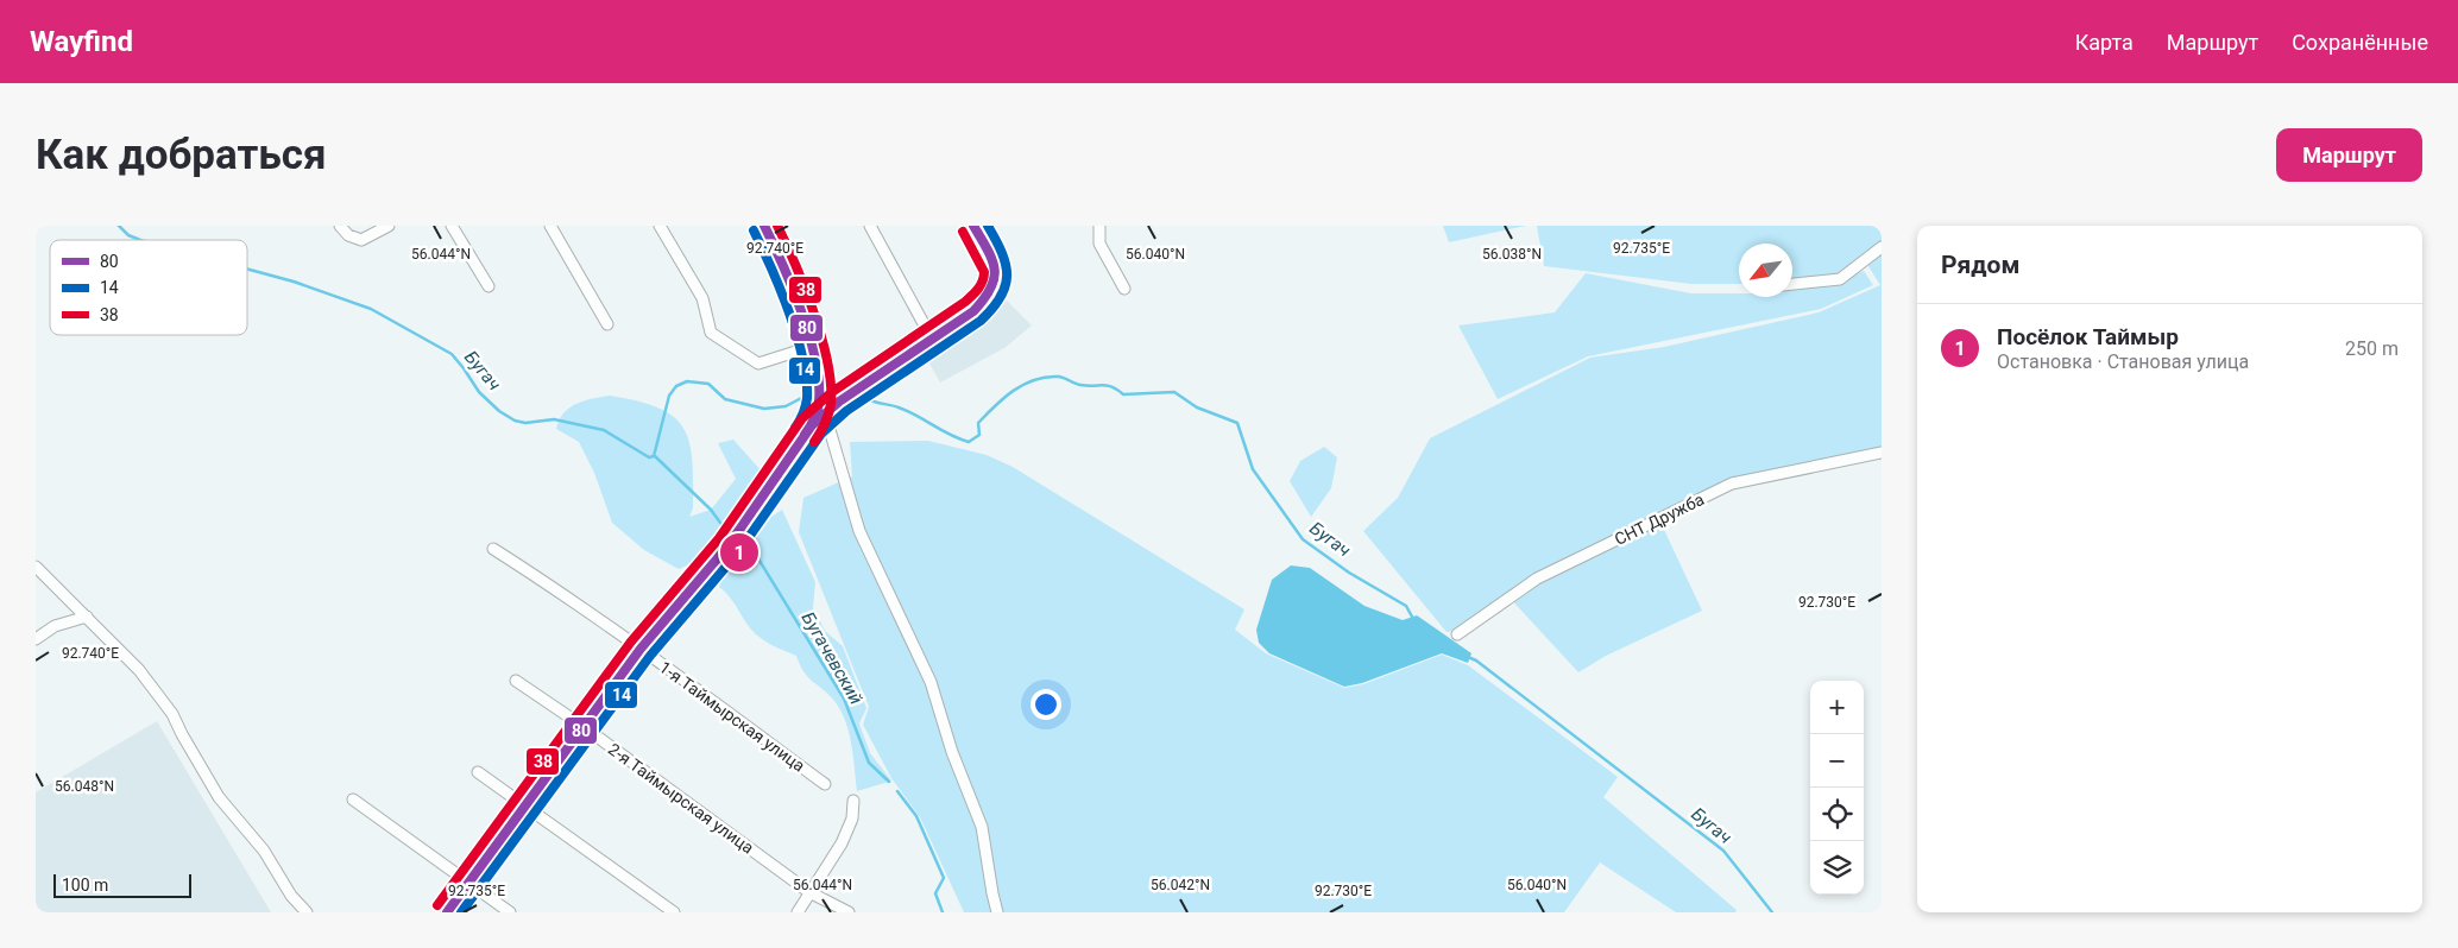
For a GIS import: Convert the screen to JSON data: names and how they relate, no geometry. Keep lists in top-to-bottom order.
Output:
{
  "streets": {
    "street": ["СНТ Дружба", "1-я Таймырская улица", "2-я Таймырская улица"]
  },
  "water": ["Бугач", "Бугачевский"],
  "lines": ["transit line 80", "transit line 14", "transit line 38"],
  "legend": ["80", "14", "38"],
  "scale_bar": "100 m",
  "north": "bottom left",
  "page": {
    "header": "Wayfind",
    "nav": ["Карта", "Маршрут", "Сохранённые"],
    "buttons": "Маршрут",
    "title": "Как добраться",
    "heading": "Рядом",
    "list": [
      {
        "mark": "1",
        "name": "Посёлок Таймыр",
        "note": "Остановка · Становая улица",
        "value": "250 m"
      }
    ],
    "pins": "1",
    "map_buttons": ["+", "−"],
    "scale": "100 m"
  },
  "coordinates": [
    "92.740°E",
    "92.735°E",
    "56.044°N",
    "56.040°N",
    "56.038°N",
    "92.730°E",
    "56.048°N",
    "56.042°N"
  ]
}
